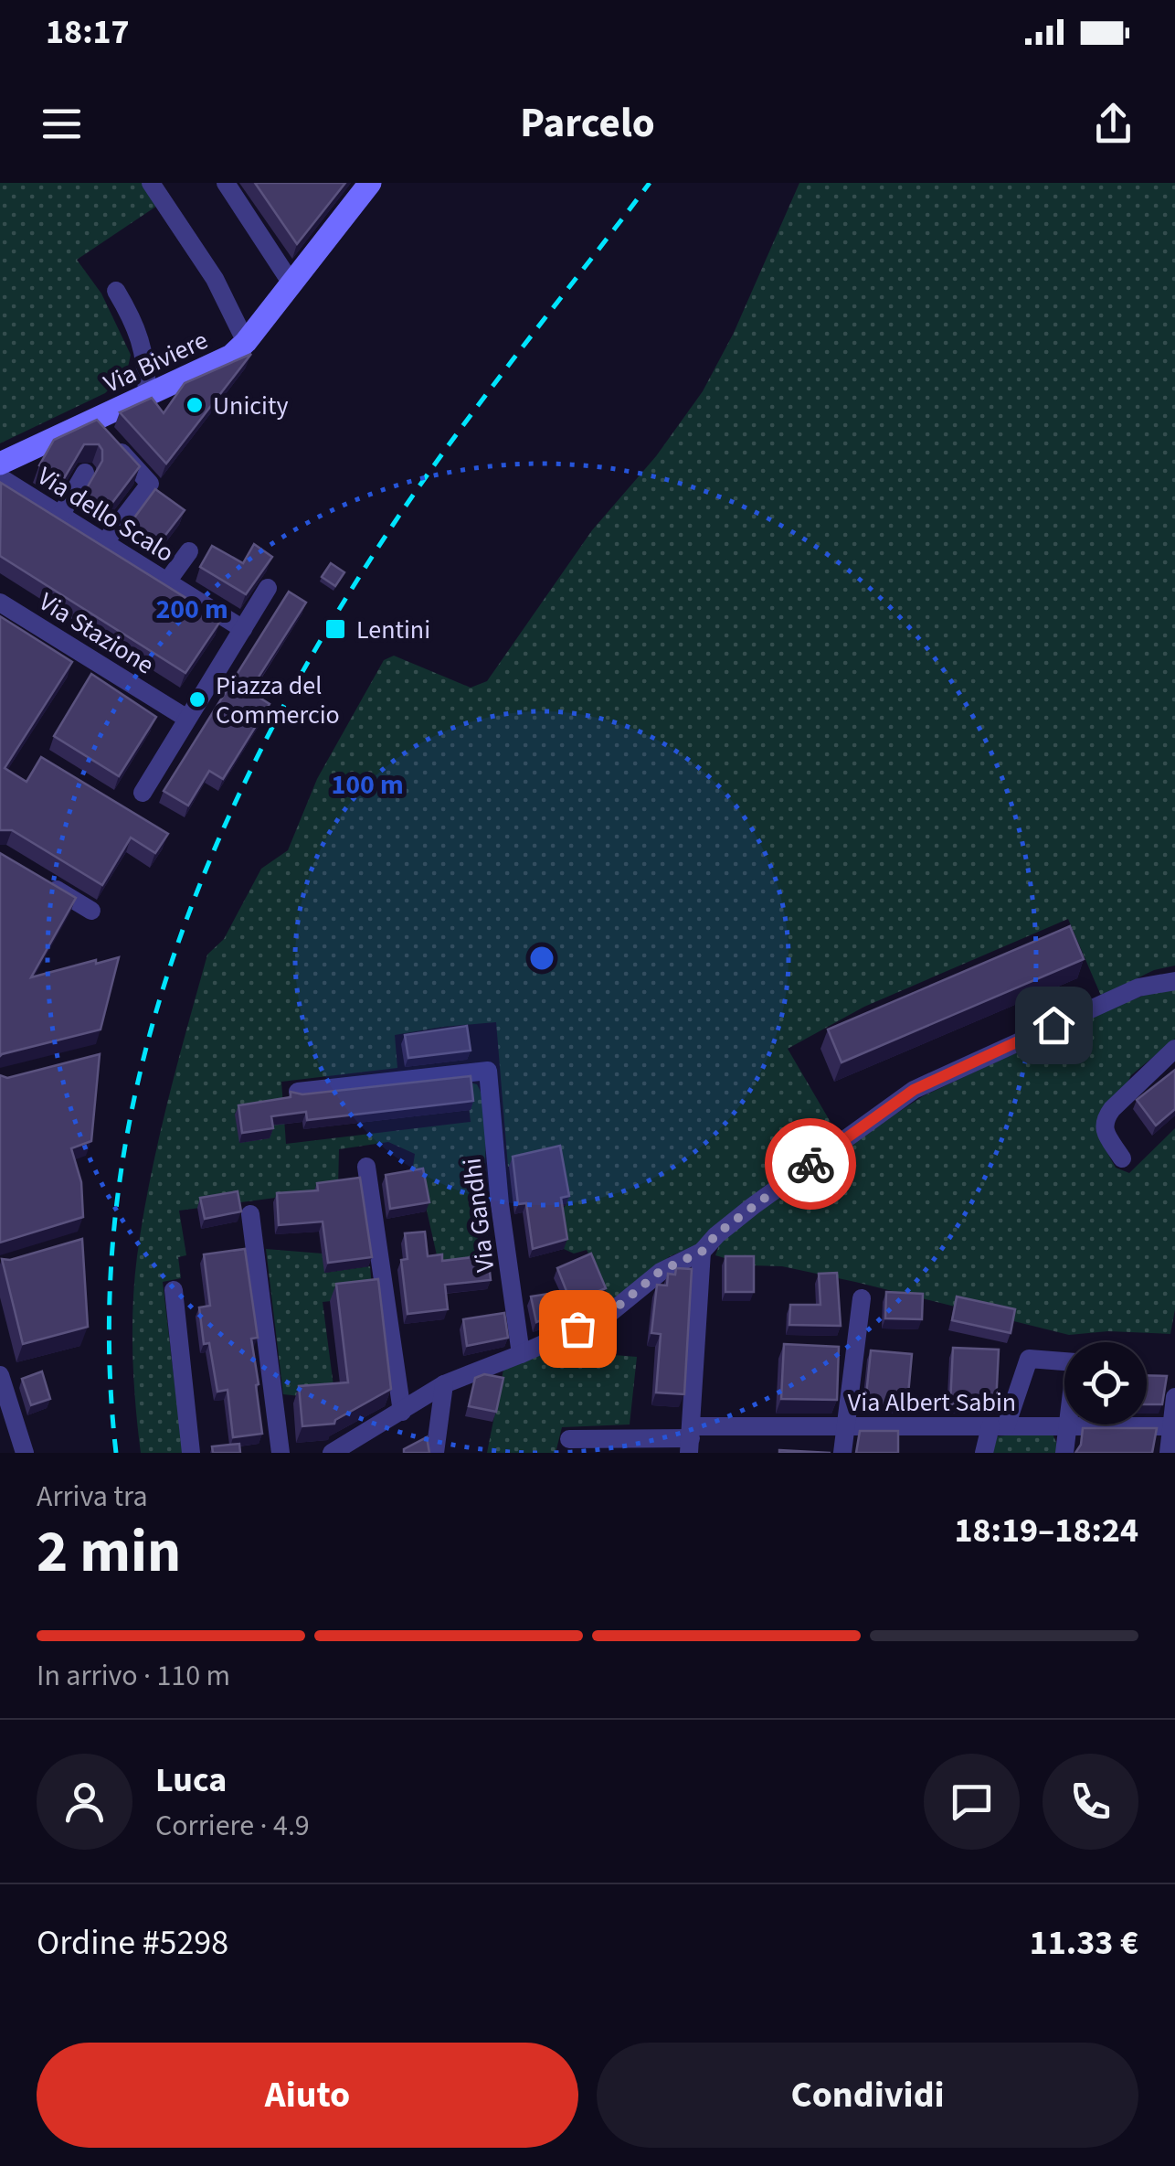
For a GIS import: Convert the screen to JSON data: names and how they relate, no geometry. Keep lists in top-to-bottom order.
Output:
{
  "streets": {
    "main road": ["Via Biviere"],
    "street": [
      "Via dello Scalo",
      "Via Stazione",
      "Via Gandhi",
      "Via Albert Sabin"
    ]
  },
  "places": {
    "other": ["Unicity", "Piazza del Commercio"],
    "transit": ["Lentini"]
  },
  "page": {
    "status": "18:17",
    "header": "Parcelo",
    "heading": ["2 min", "Arriva tra", "18:19–18:24"],
    "panel": [
      "Luca",
      "Corriere · 4.9",
      "Ordine #5298",
      "11.33 €"
    ],
    "bar": "In arrivo · 110 m",
    "buttons": ["Aiuto", "Condividi"]
  },
  "rings": ["200 m", "100 m"]
}
